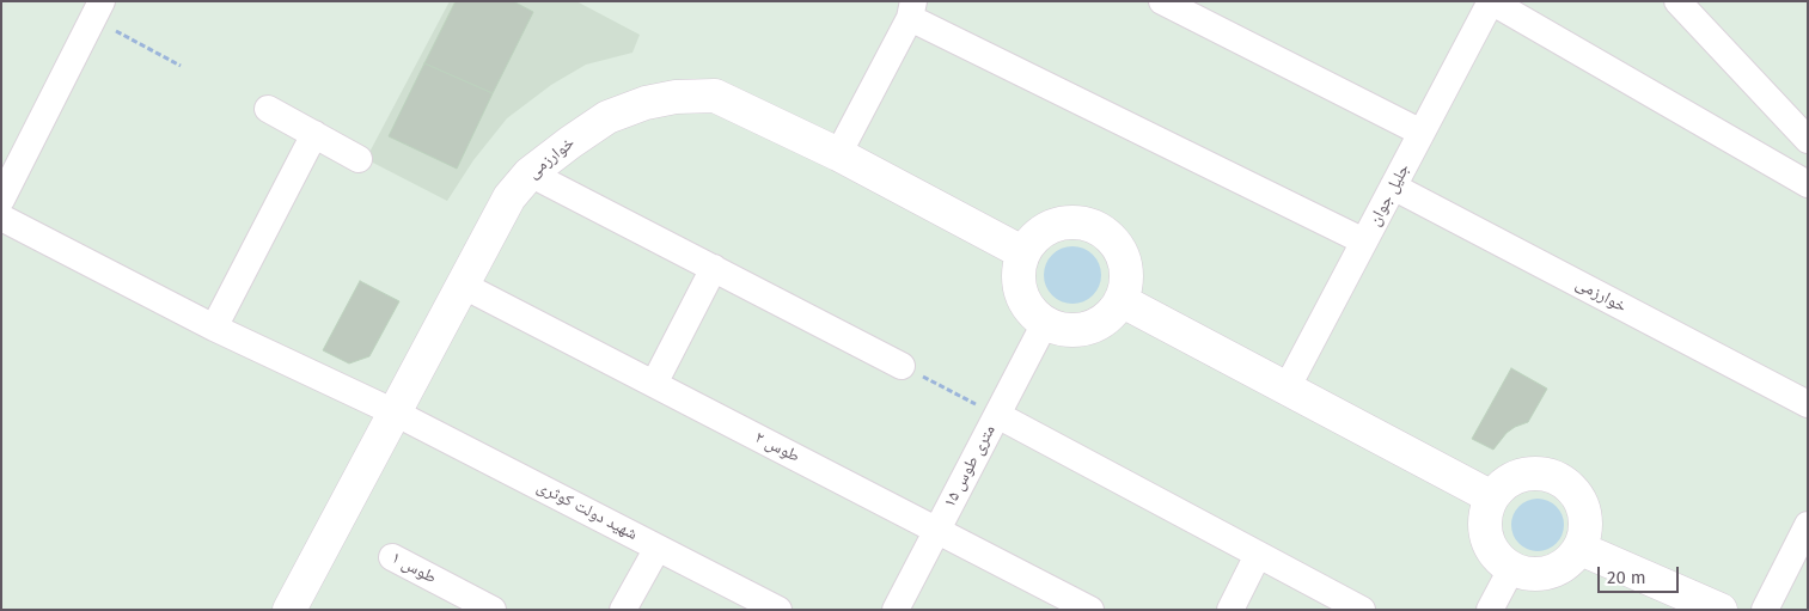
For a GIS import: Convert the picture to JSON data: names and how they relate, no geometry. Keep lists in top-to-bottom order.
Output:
{
  "streets": {
    "street": [
      "خوارزمی",
      "جلیل جوان",
      "طوس ۲",
      "۱۵ متری طوس",
      "شهید دولت کوثری",
      "طوس ۱"
    ]
  },
  "crossings": [
    ["خوارزمی", "جلیل جوان"],
    ["خوارزمی", "طوس ۲"],
    ["خوارزمی", "۱۵ متری طوس"],
    ["خوارزمی", "شهید دولت کوثری"],
    ["طوس ۲", "۱۵ متری طوس"]
  ],
  "scale_bar": "20 m"
}
